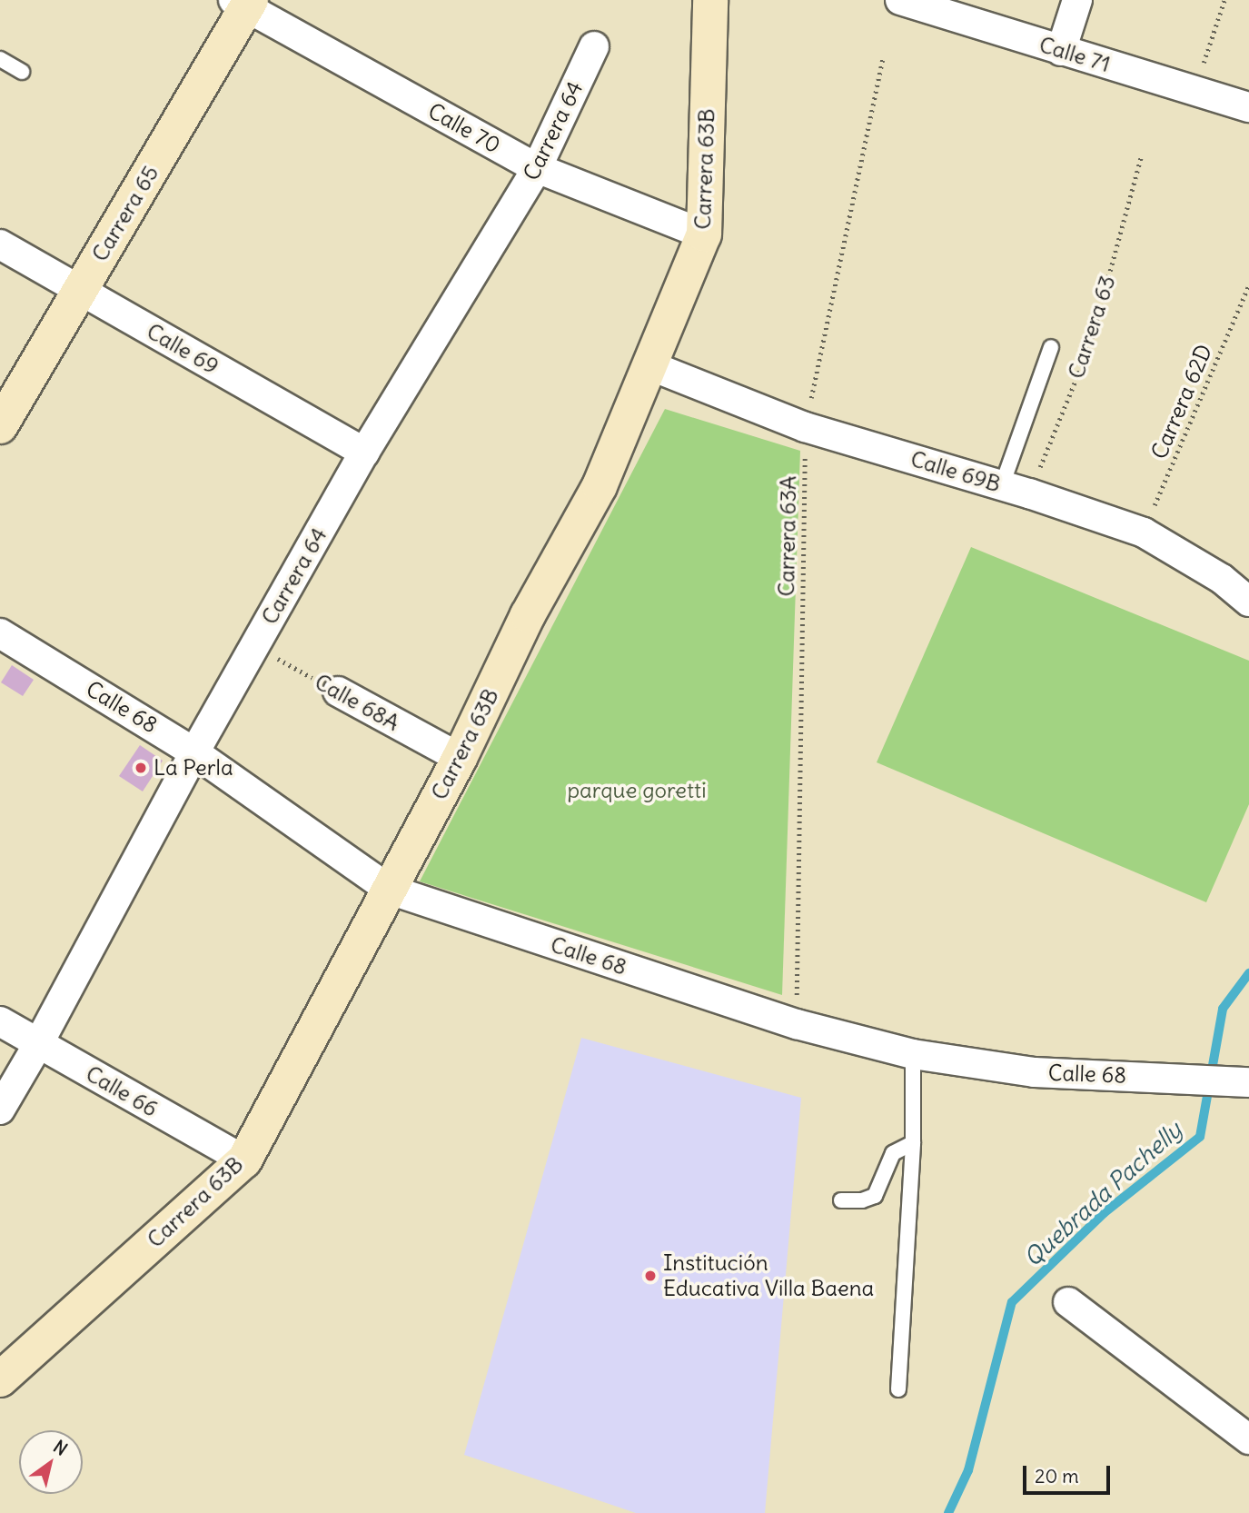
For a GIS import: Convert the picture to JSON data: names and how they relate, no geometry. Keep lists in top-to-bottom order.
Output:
{
  "streets": {
    "main road": ["Carrera 63B", "Carrera 65"],
    "street": [
      "Calle 71",
      "Calle 70",
      "Carrera 64",
      "Calle 69",
      "Calle 69B",
      "Calle 68A",
      "Calle 68",
      "Calle 66"
    ],
    "path": ["Carrera 63", "Carrera 62D", "Carrera 63A"]
  },
  "crossings": [
    ["Calle 70", "Carrera 64"],
    ["Calle 70", "Carrera 63B"],
    ["Calle 70", "Carrera 65"],
    ["Carrera 64", "Calle 69"],
    ["Carrera 64", "Calle 68A"],
    ["Carrera 64", "Calle 68"],
    ["Carrera 64", "Calle 66"],
    ["Carrera 63B", "Calle 69B"],
    ["Carrera 63B", "Calle 68A"],
    ["Carrera 63B", "Calle 68"],
    ["Carrera 63B", "Calle 66"],
    ["Carrera 65", "Calle 69"],
    ["Carrera 63", "Calle 69B"],
    ["Carrera 62D", "Calle 69B"],
    ["Calle 69B", "Carrera 63A"],
    ["Carrera 63A", "Calle 68"]
  ],
  "water": ["Quebrada Pachelly"],
  "parks": ["parque goretti"],
  "places": ["La Perla", "Institución Educativa Villa Baena"],
  "scale_bar": "20 m",
  "north": "top right"
}
